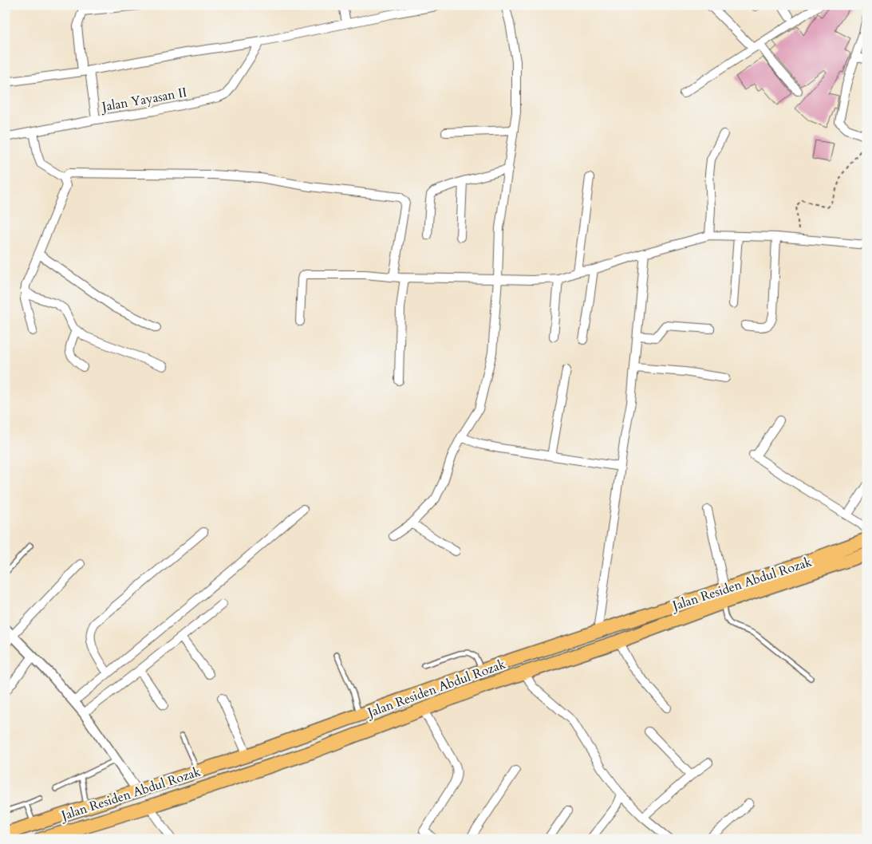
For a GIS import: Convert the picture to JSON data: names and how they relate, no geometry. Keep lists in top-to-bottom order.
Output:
{
  "streets": {
    "highway": ["Jalan Residen Abdul Rozak"],
    "street": ["Jalan Yayasan II"]
  }
}
